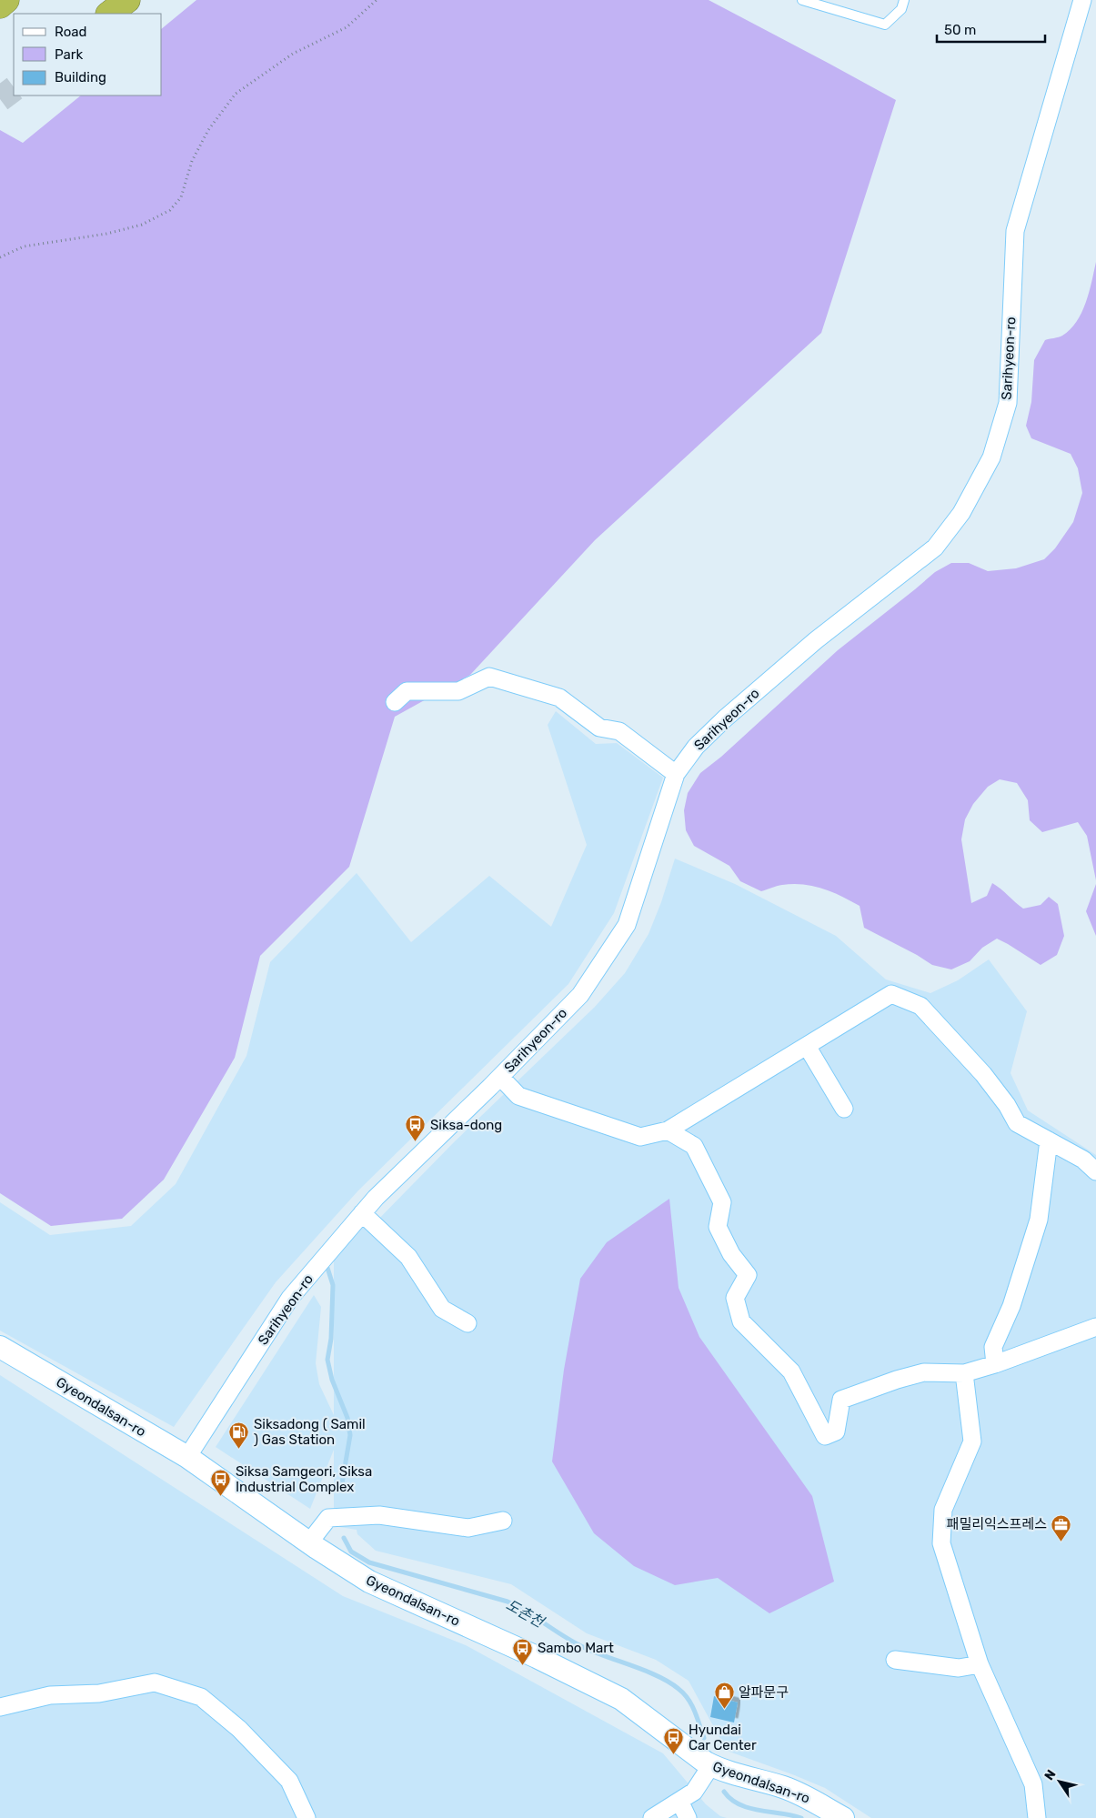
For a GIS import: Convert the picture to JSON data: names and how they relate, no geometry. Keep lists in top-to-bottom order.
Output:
{
  "streets": {
    "street": ["Sarihyeon-ro", "Gyeondalsan-ro"]
  },
  "crossings": [
    ["Sarihyeon-ro", "Gyeondalsan-ro"]
  ],
  "water": ["도촌천"],
  "places": {
    "bus stop": [
      "Siksa-dong",
      "Siksa Samgeori, Siksa Industrial Complex",
      "Sambo Mart",
      "Hyundai Car Center"
    ],
    "fuel station": ["Siksadong ( Samil ) Gas Station"],
    "office": ["패밀리익스프레스"],
    "shop": ["알파문구"]
  },
  "legend": ["Road", "Park", "Building"],
  "scale_bar": "50 m",
  "north": "top left"
}
